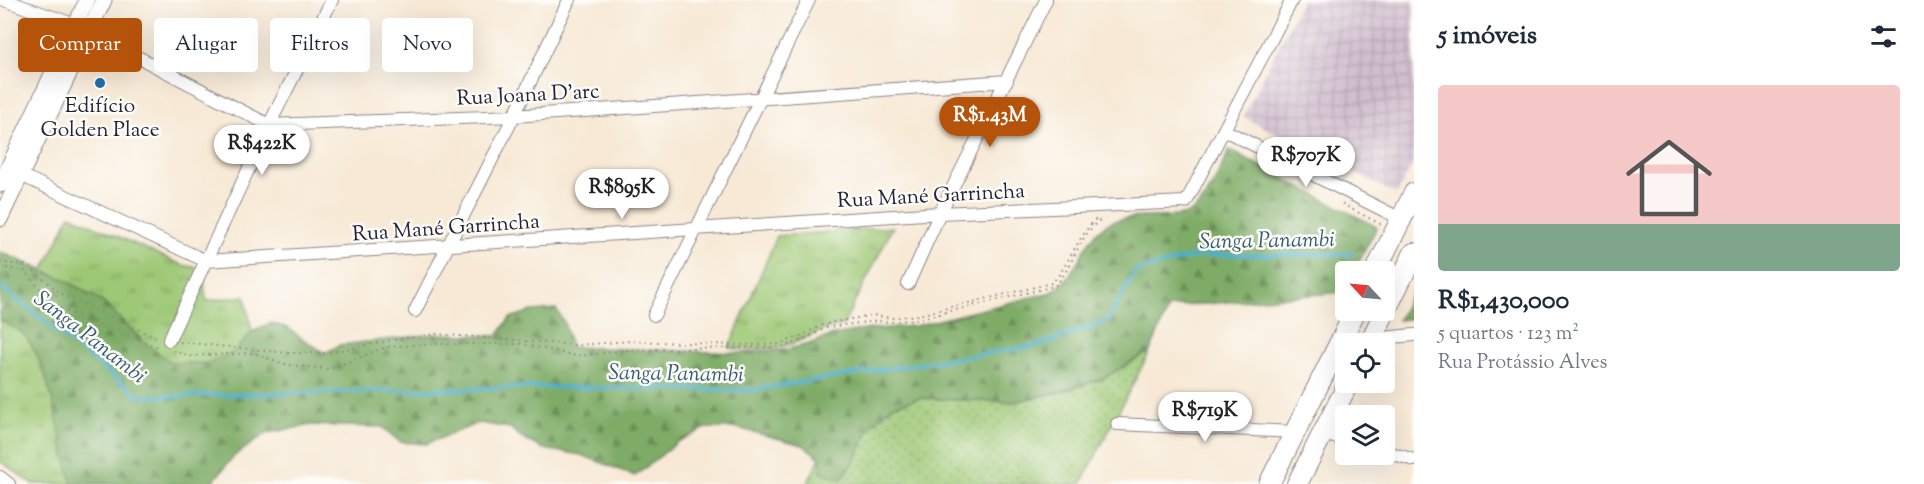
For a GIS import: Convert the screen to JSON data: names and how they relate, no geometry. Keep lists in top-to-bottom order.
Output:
{
  "streets": {
    "street": ["Rua Joana D'arc", "Rua Mané Garrincha"]
  },
  "water": ["Sanga Panambi"],
  "places": ["Edifício Golden Place"],
  "north": "top left",
  "page": {
    "heading": "5 imóveis",
    "chip": [
      "Comprar",
      "Alugar",
      "Filtros",
      "Novo"
    ],
    "list": [
      {
        "name": "R$1,430,000",
        "note": "5 quartos · 123 m² · Rua Protássio Alves"
      }
    ],
    "price": [
      "R$1.43M",
      "R$422K",
      "R$707K",
      "R$895K",
      "R$719K"
    ]
  }
}
